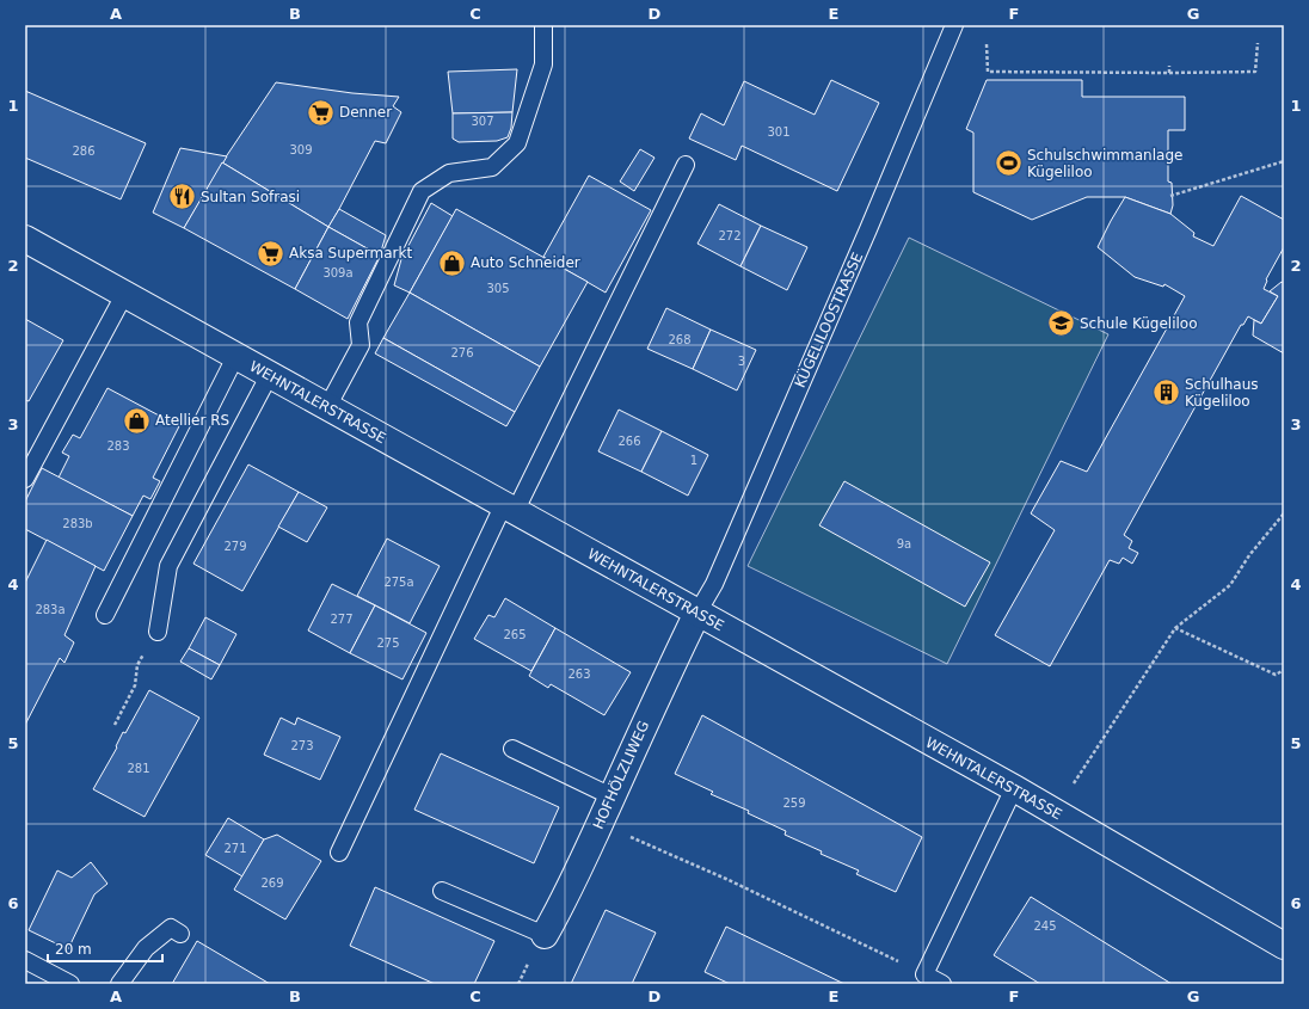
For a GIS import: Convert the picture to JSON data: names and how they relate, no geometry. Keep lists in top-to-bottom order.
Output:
{
  "streets": {
    "main road": ["WEHNTALERSTRASSE", "HOFHÖLZLIWEG"],
    "lane": ["KÜGELILOOSTRASSE"]
  },
  "crossings": [
    ["KÜGELILOOSTRASSE", "WEHNTALERSTRASSE"],
    ["KÜGELILOOSTRASSE", "HOFHÖLZLIWEG"],
    ["WEHNTALERSTRASSE", "HOFHÖLZLIWEG"]
  ],
  "places": {
    "supermarket": ["Denner", "Aksa Supermarkt"],
    "sports": ["Schulschwimmanlage Kügeliloo"],
    "restaurant": ["Sultan Sofrasi"],
    "shop": ["Auto Schneider", "Atellier RS"],
    "school or university": ["Schule Kügeliloo"],
    "building": ["Schulhaus Kügeliloo"]
  },
  "house_numbers": [
    "307",
    "301",
    "309",
    "286",
    "272",
    "309a",
    "305",
    "268",
    "276",
    "3",
    "266",
    "283",
    "1",
    "283b",
    "9a",
    "279",
    "275a",
    "283a",
    "277",
    "265",
    "275",
    "263",
    "273",
    "281",
    "259",
    "271",
    "269",
    "245"
  ],
  "scale_bar": "20 m",
  "grid": {
    "columns": [
      "A",
      "B",
      "C",
      "D",
      "E",
      "F",
      "G"
    ],
    "rows": [
      "1",
      "2",
      "3",
      "4",
      "5",
      "6"
    ]
  }
}
